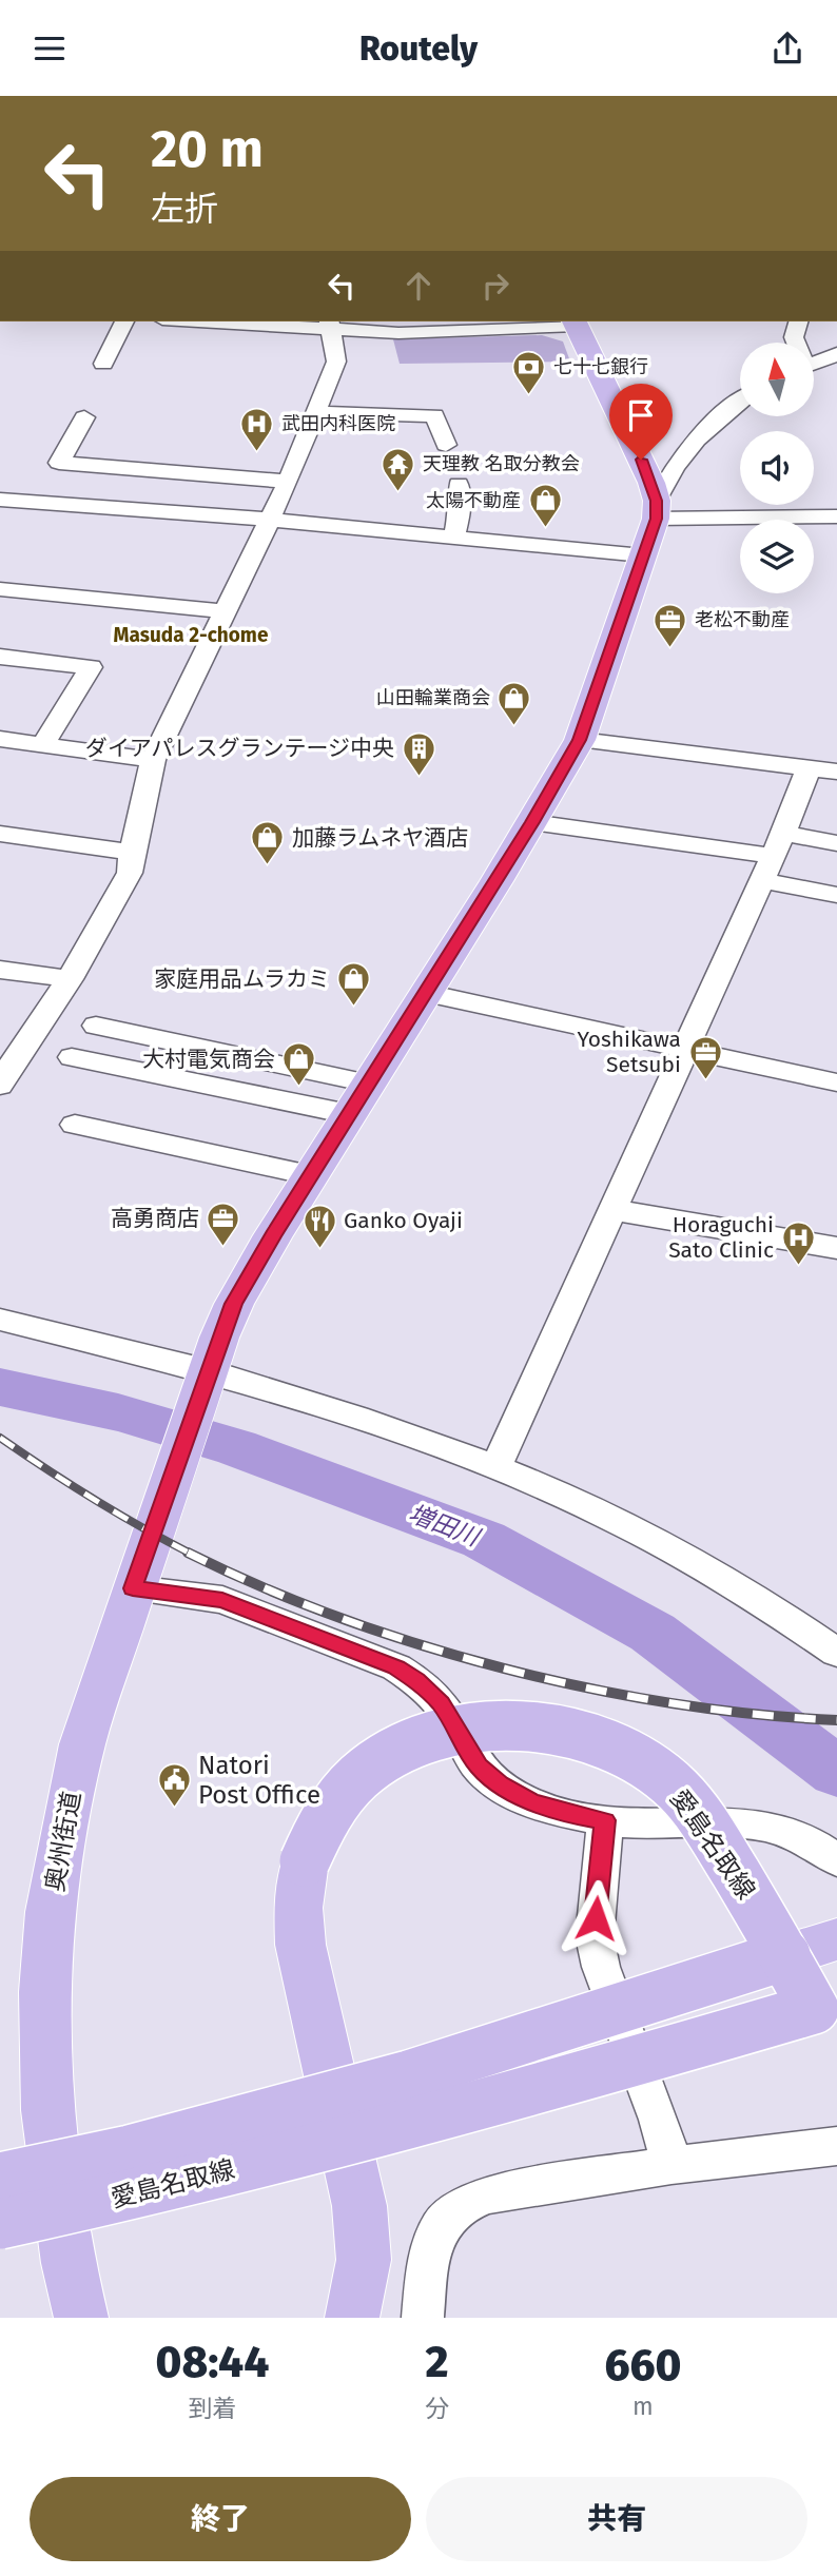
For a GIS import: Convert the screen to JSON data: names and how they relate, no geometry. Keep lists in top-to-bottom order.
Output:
{
  "streets": {
    "main road": ["奥州街道", "愛島名取線"]
  },
  "districts": ["Masuda 2-chome"],
  "water": ["増田川"],
  "places": {
    "bank": ["七十七銀行"],
    "hospital": ["武田内科医院", "Horaguchi Sato Clinic"],
    "temple": ["天理教 名取分教会"],
    "shop": [
      "太陽不動産",
      "山田輪業商会",
      "加藤ラムネヤ酒店",
      "家庭用品ムラカミ",
      "大村電気商会"
    ],
    "office": ["老松不動産", "Yoshikawa Setsubi", "高勇商店"],
    "building": ["ダイアパレスグランテージ中央"],
    "restaurant": ["Ganko Oyaji"],
    "public building": ["Natori Post Office"]
  },
  "north": "top",
  "page": {
    "header": "Routely",
    "turn": ["20 m", "左折"],
    "eta": [
      "08:44",
      "到着",
      "2",
      "分",
      "660",
      "m"
    ],
    "buttons": ["終了", "共有"]
  }
}
